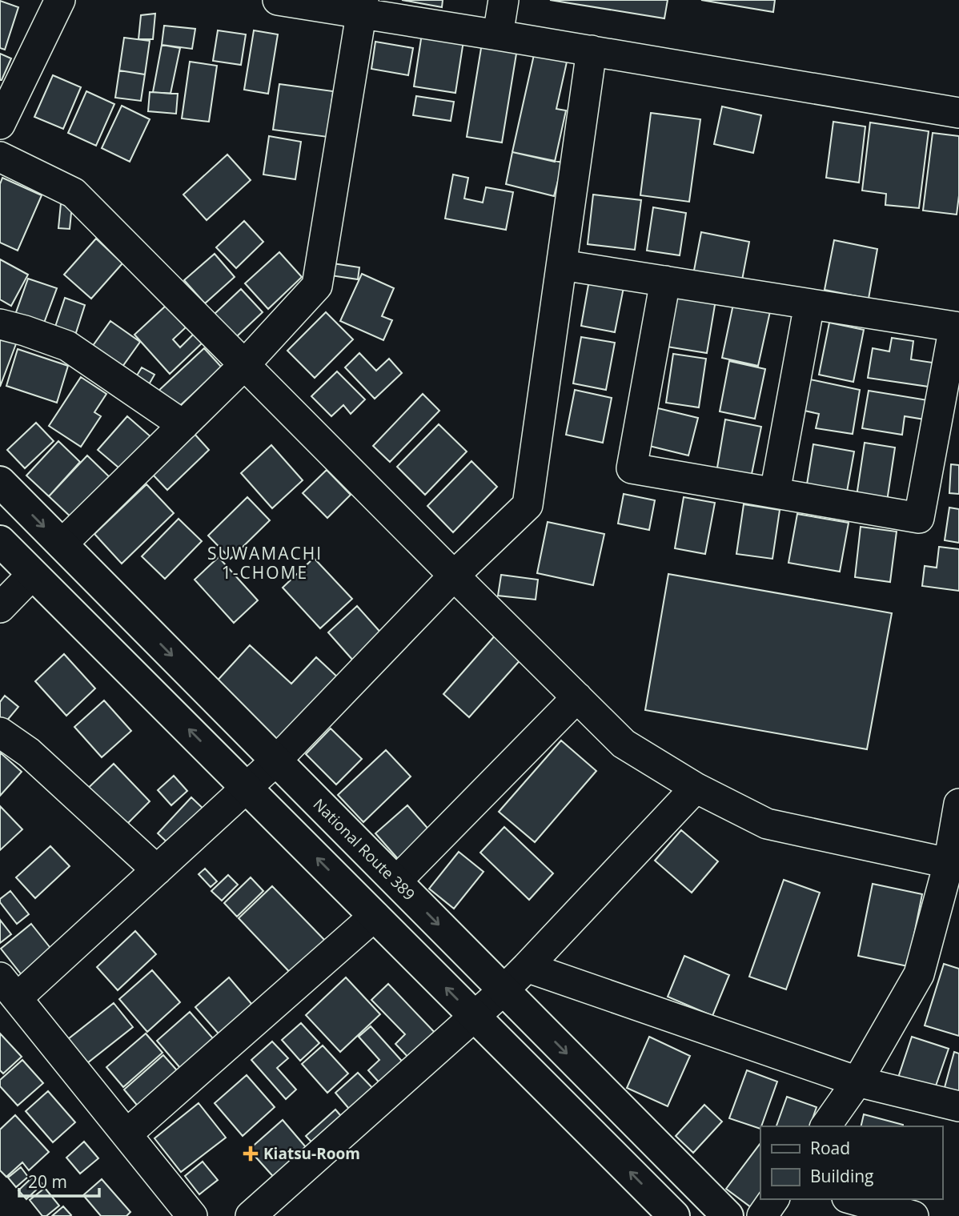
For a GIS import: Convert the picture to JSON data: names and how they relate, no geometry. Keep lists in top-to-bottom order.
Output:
{
  "streets": {
    "highway": ["National Route 389"]
  },
  "districts": ["SUWAMACHI 1-CHOME"],
  "places": {
    "health": ["Kiatsu-Room"]
  },
  "legend": ["Road", "Building"],
  "scale_bar": "20 m"
}
